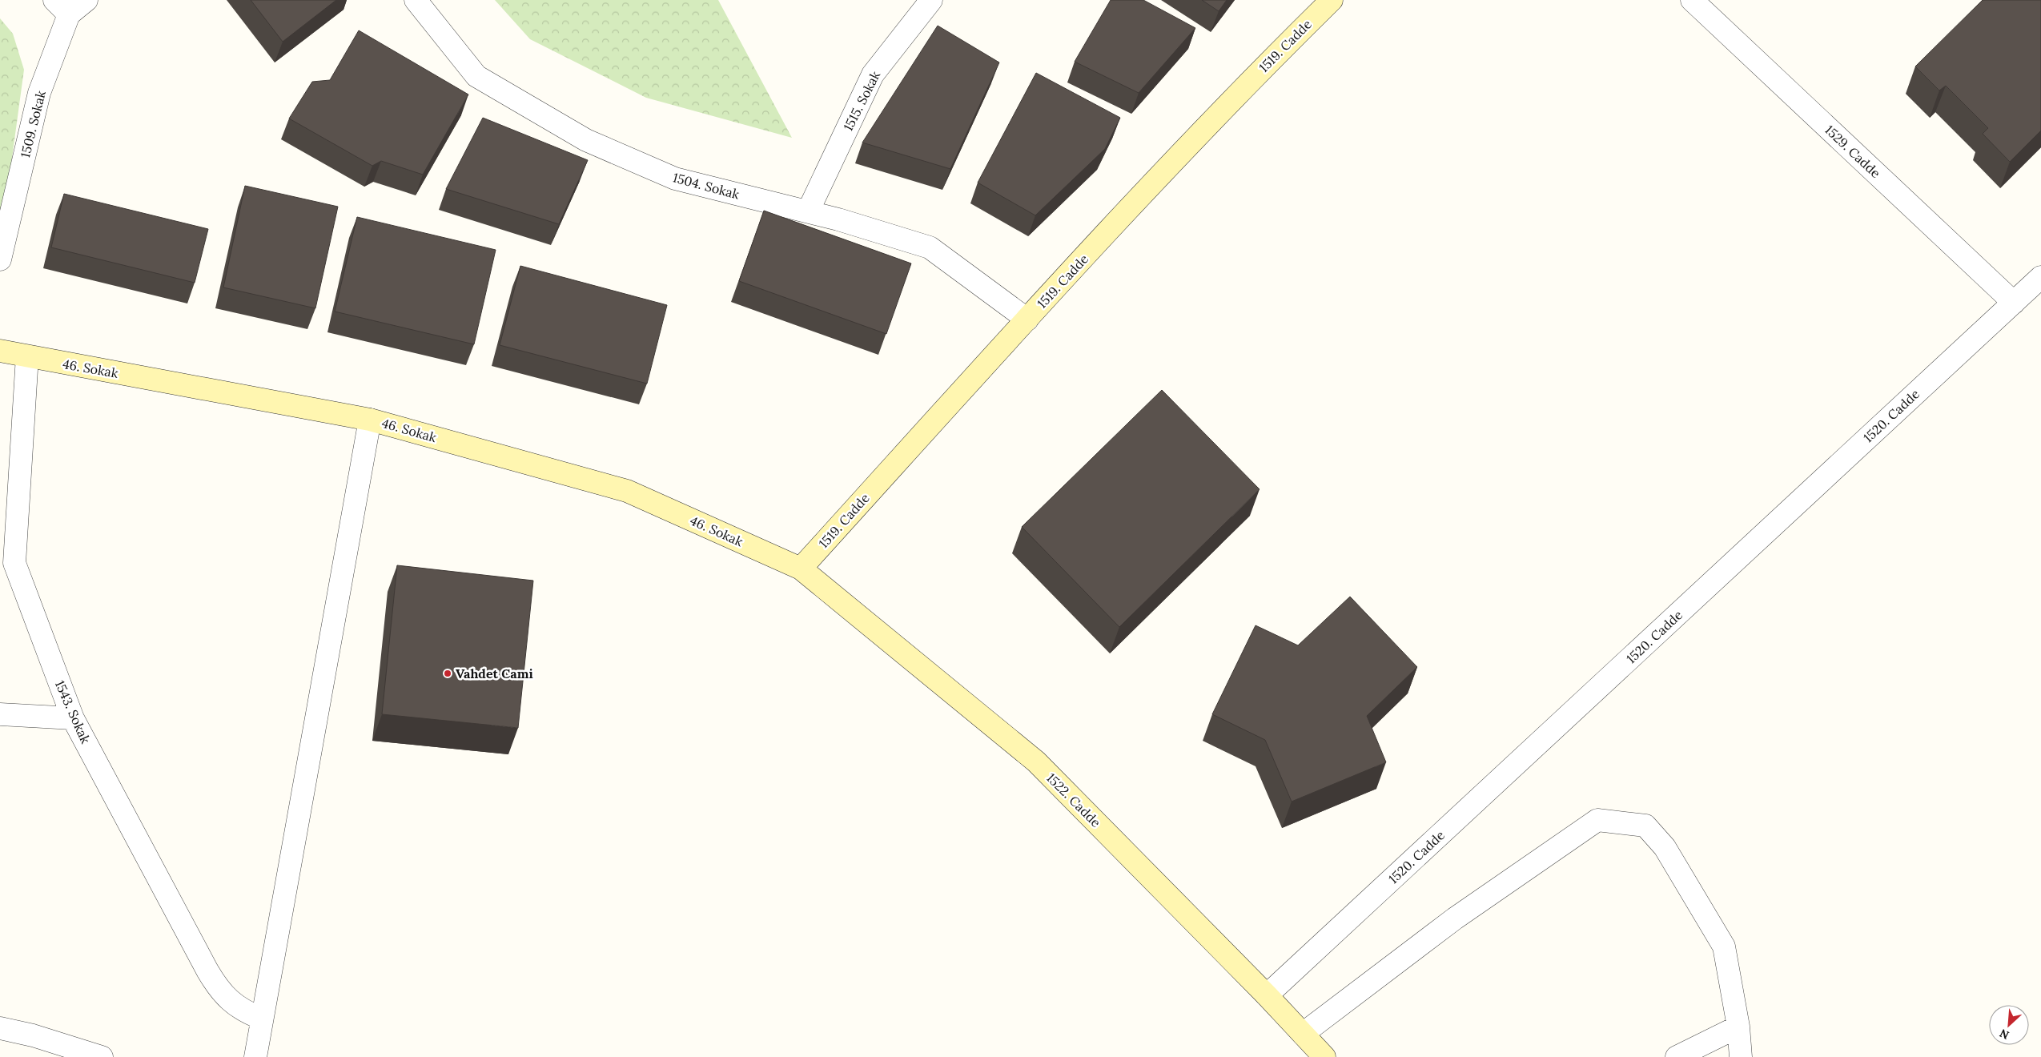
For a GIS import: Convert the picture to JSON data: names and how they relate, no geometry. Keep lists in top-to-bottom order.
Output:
{
  "streets": {
    "street": [
      "1519. Cadde",
      "1515. Sokak",
      "1509. Sokak",
      "1529. Cadde",
      "1504. Sokak",
      "46. Sokak",
      "1520. Cadde",
      "1543. Sokak",
      "1522. Cadde"
    ]
  },
  "crossings": [
    ["1519. Cadde", "1504. Sokak"],
    ["1519. Cadde", "46. Sokak"],
    ["1519. Cadde", "1522. Cadde"],
    ["1515. Sokak", "1504. Sokak"],
    ["1529. Cadde", "1520. Cadde"],
    ["46. Sokak", "1543. Sokak"],
    ["46. Sokak", "1522. Cadde"],
    ["1520. Cadde", "1522. Cadde"]
  ],
  "places": ["Vahdet Cami"],
  "north": "bottom left"
}
